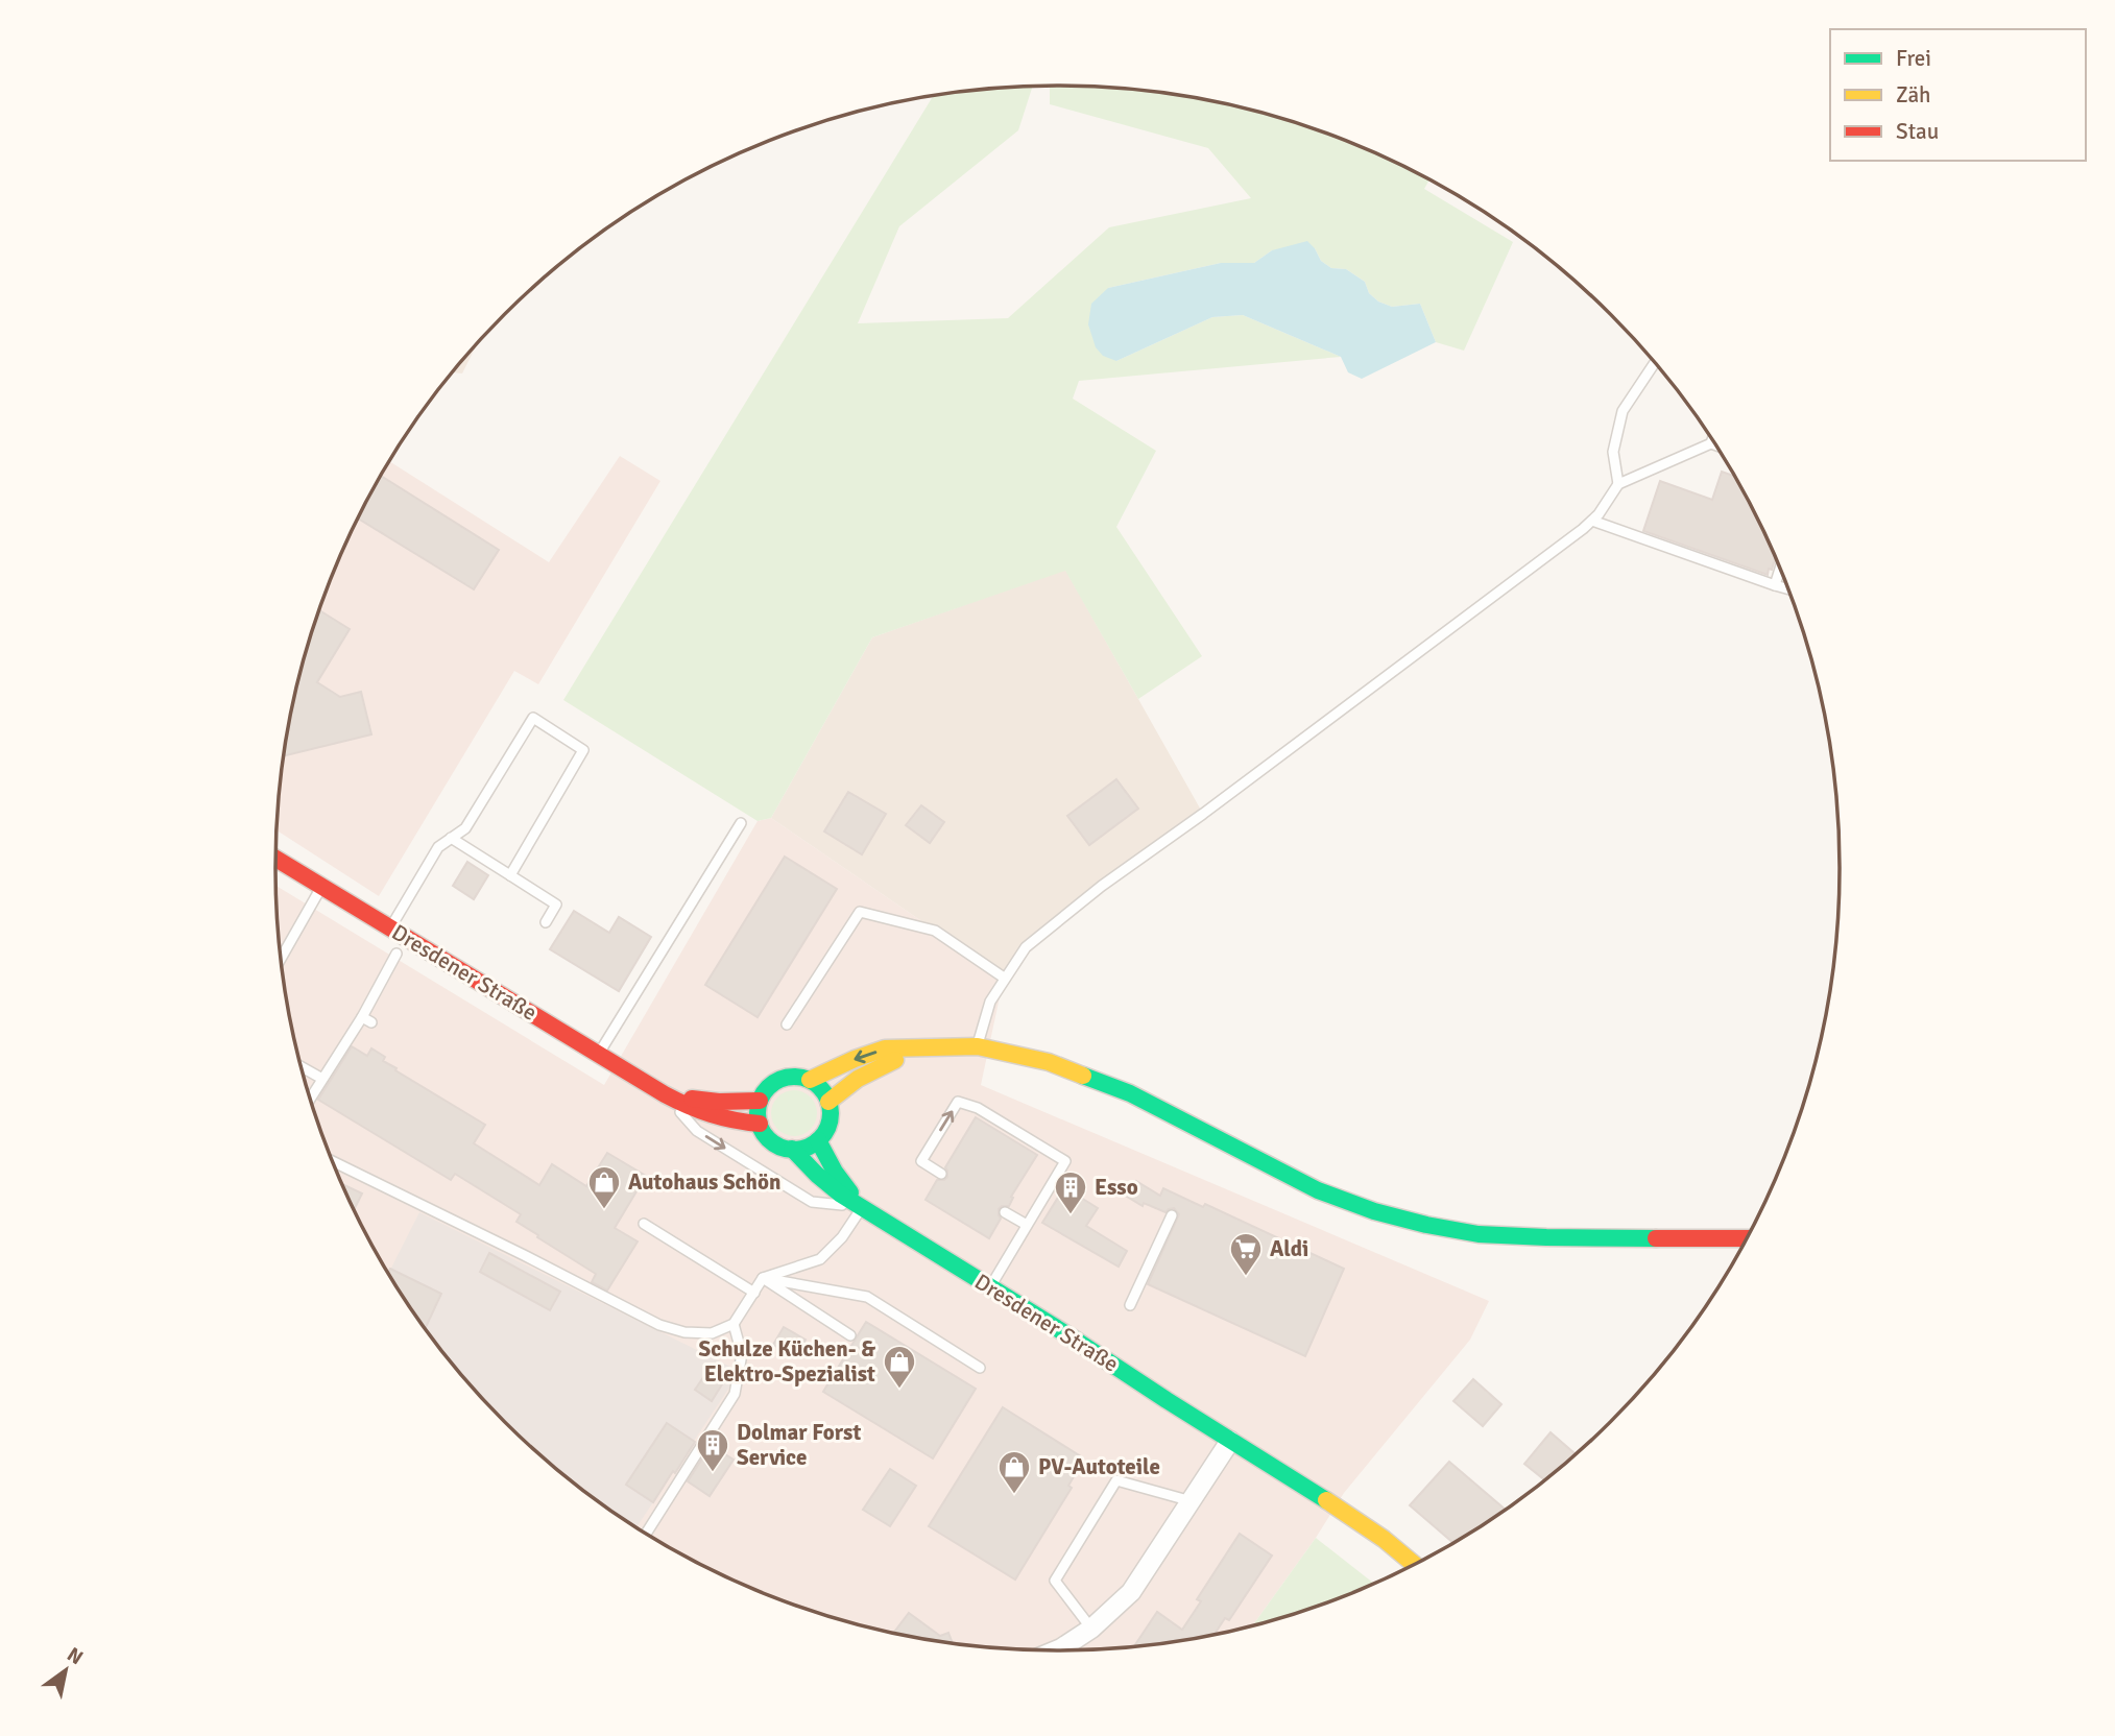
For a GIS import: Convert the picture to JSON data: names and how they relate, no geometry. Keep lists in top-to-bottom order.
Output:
{
  "streets": {
    "main road": ["Dresdener Straße"]
  },
  "places": {
    "shop": ["Autohaus Schön", "Schulze Küchen- & Elektro-Spezialist", "PV-Autoteile"],
    "building": ["Esso", "Dolmar Forst Service"],
    "supermarket": ["Aldi"]
  },
  "legend": ["Frei", "Zäh", "Stau"],
  "north": "top right"
}
